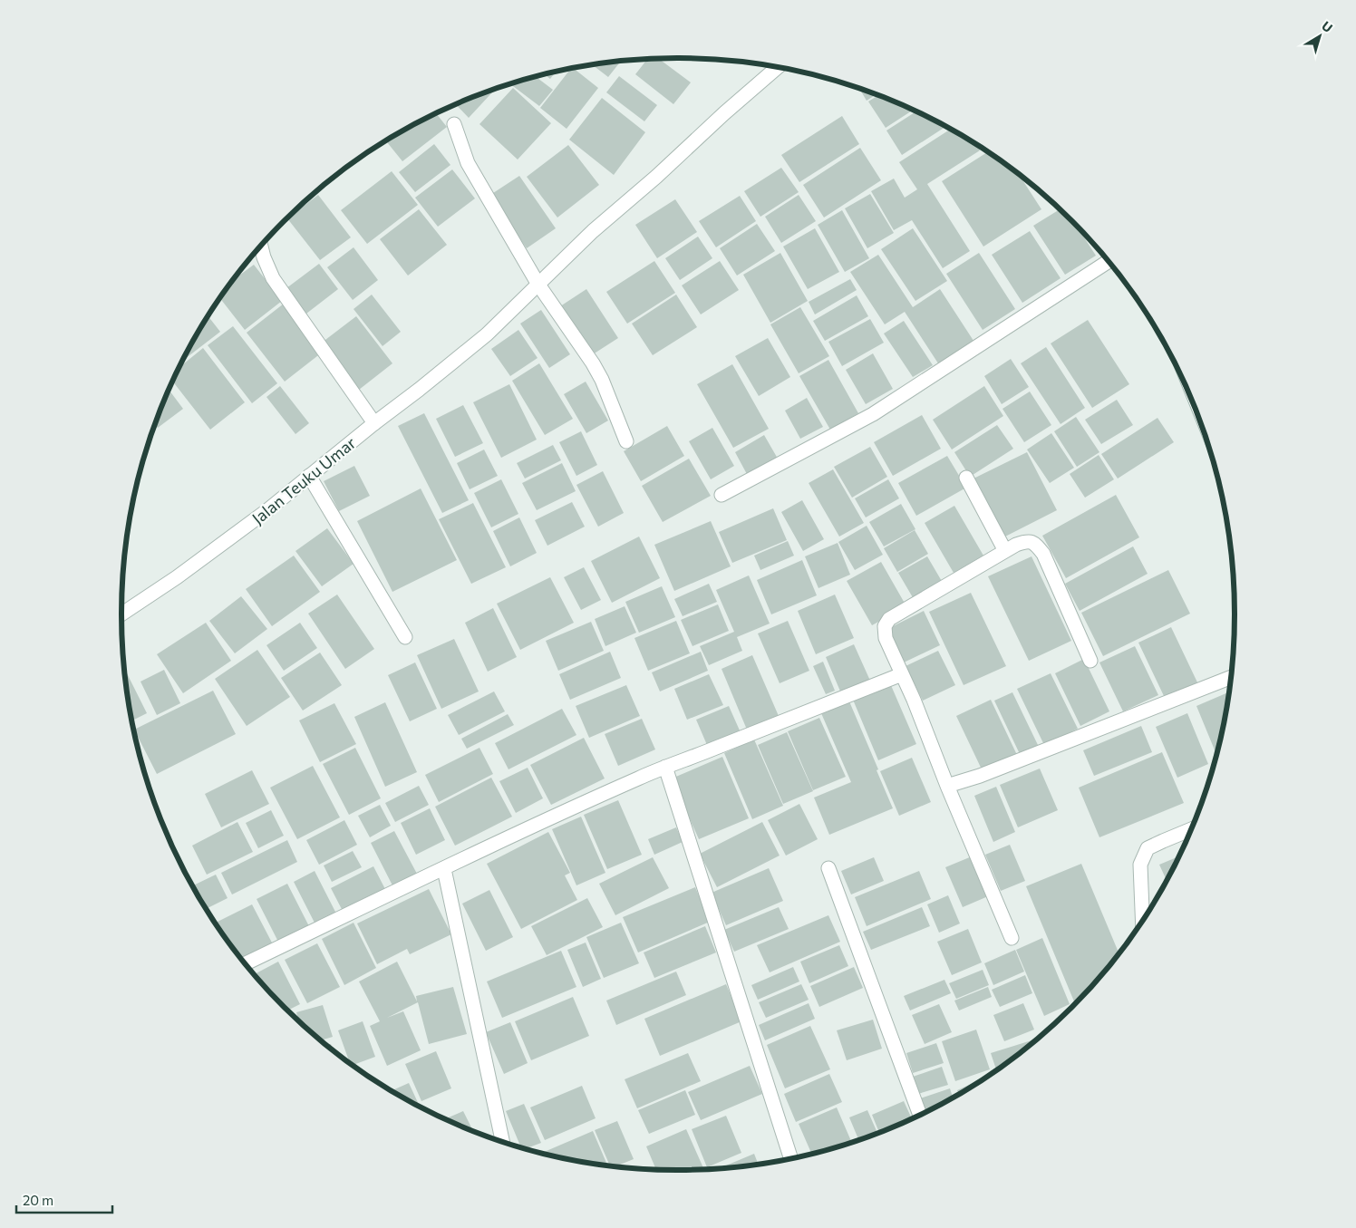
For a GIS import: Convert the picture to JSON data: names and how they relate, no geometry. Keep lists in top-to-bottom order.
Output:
{
  "streets": {
    "street": ["Jalan Teuku Umar"]
  },
  "scale_bar": "20 m",
  "north": "top right"
}
